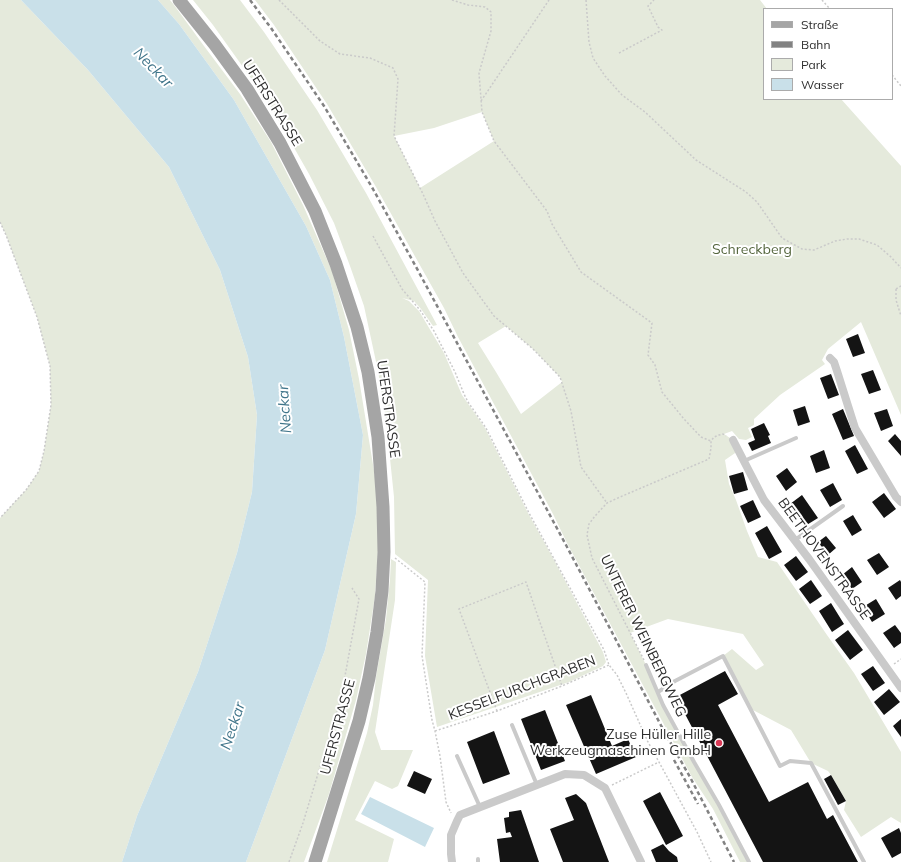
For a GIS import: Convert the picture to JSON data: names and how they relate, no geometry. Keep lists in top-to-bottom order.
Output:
{
  "streets": {
    "main road": ["UFERSTRASSE"],
    "street": ["BEETHOVENSTRASSE"],
    "lane": ["UNTERER WEINBERGWEG"],
    "path": ["KESSELFURCHGRABEN"]
  },
  "water": ["Neckar"],
  "parks": ["Schreckberg"],
  "places": ["Zuse Hüller Hille Werkzeugmaschinen GmbH"],
  "legend": [
    "Straße",
    "Bahn",
    "Park",
    "Wasser"
  ]
}
